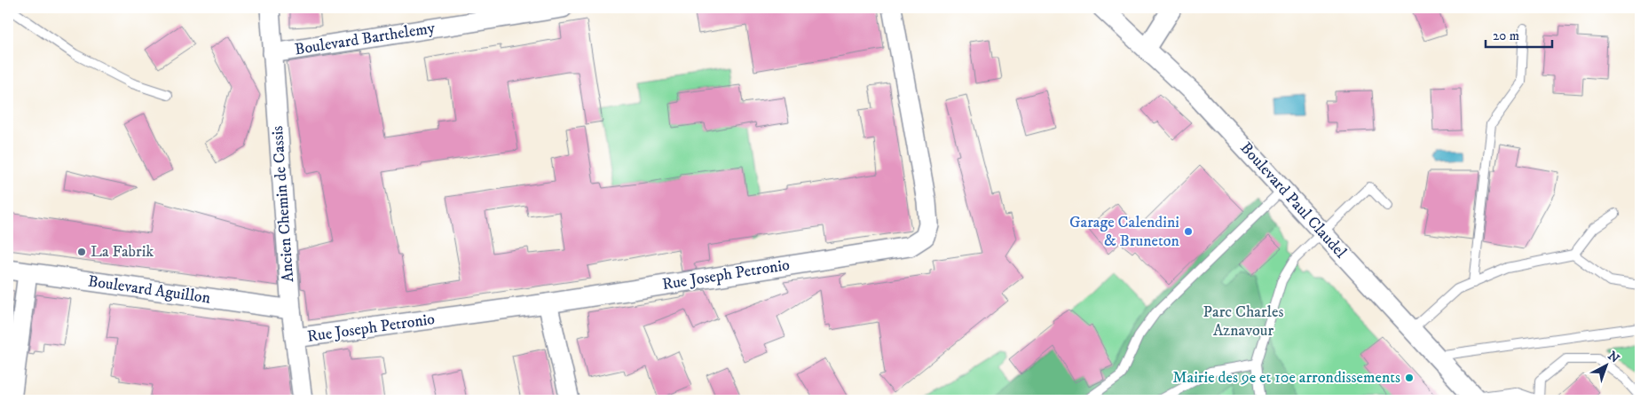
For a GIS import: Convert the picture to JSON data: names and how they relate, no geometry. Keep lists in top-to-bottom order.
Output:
{
  "streets": {
    "street": [
      "Boulevard Barthelemy",
      "Boulevard Paul Claudel",
      "Ancien Chemin de Cassis",
      "Rue Joseph Petronio",
      "Boulevard Aguillon"
    ]
  },
  "crossings": [
    ["Boulevard Barthelemy", "Ancien Chemin de Cassis"],
    ["Ancien Chemin de Cassis", "Rue Joseph Petronio"],
    ["Ancien Chemin de Cassis", "Boulevard Aguillon"]
  ],
  "parks": ["Parc Charles Aznavour"],
  "places": ["Garage Calendini & Bruneton", "La Fabrik", "Mairie des 9e et 10e arrondissements"],
  "scale_bar": "20 m",
  "north": "top right"
}
